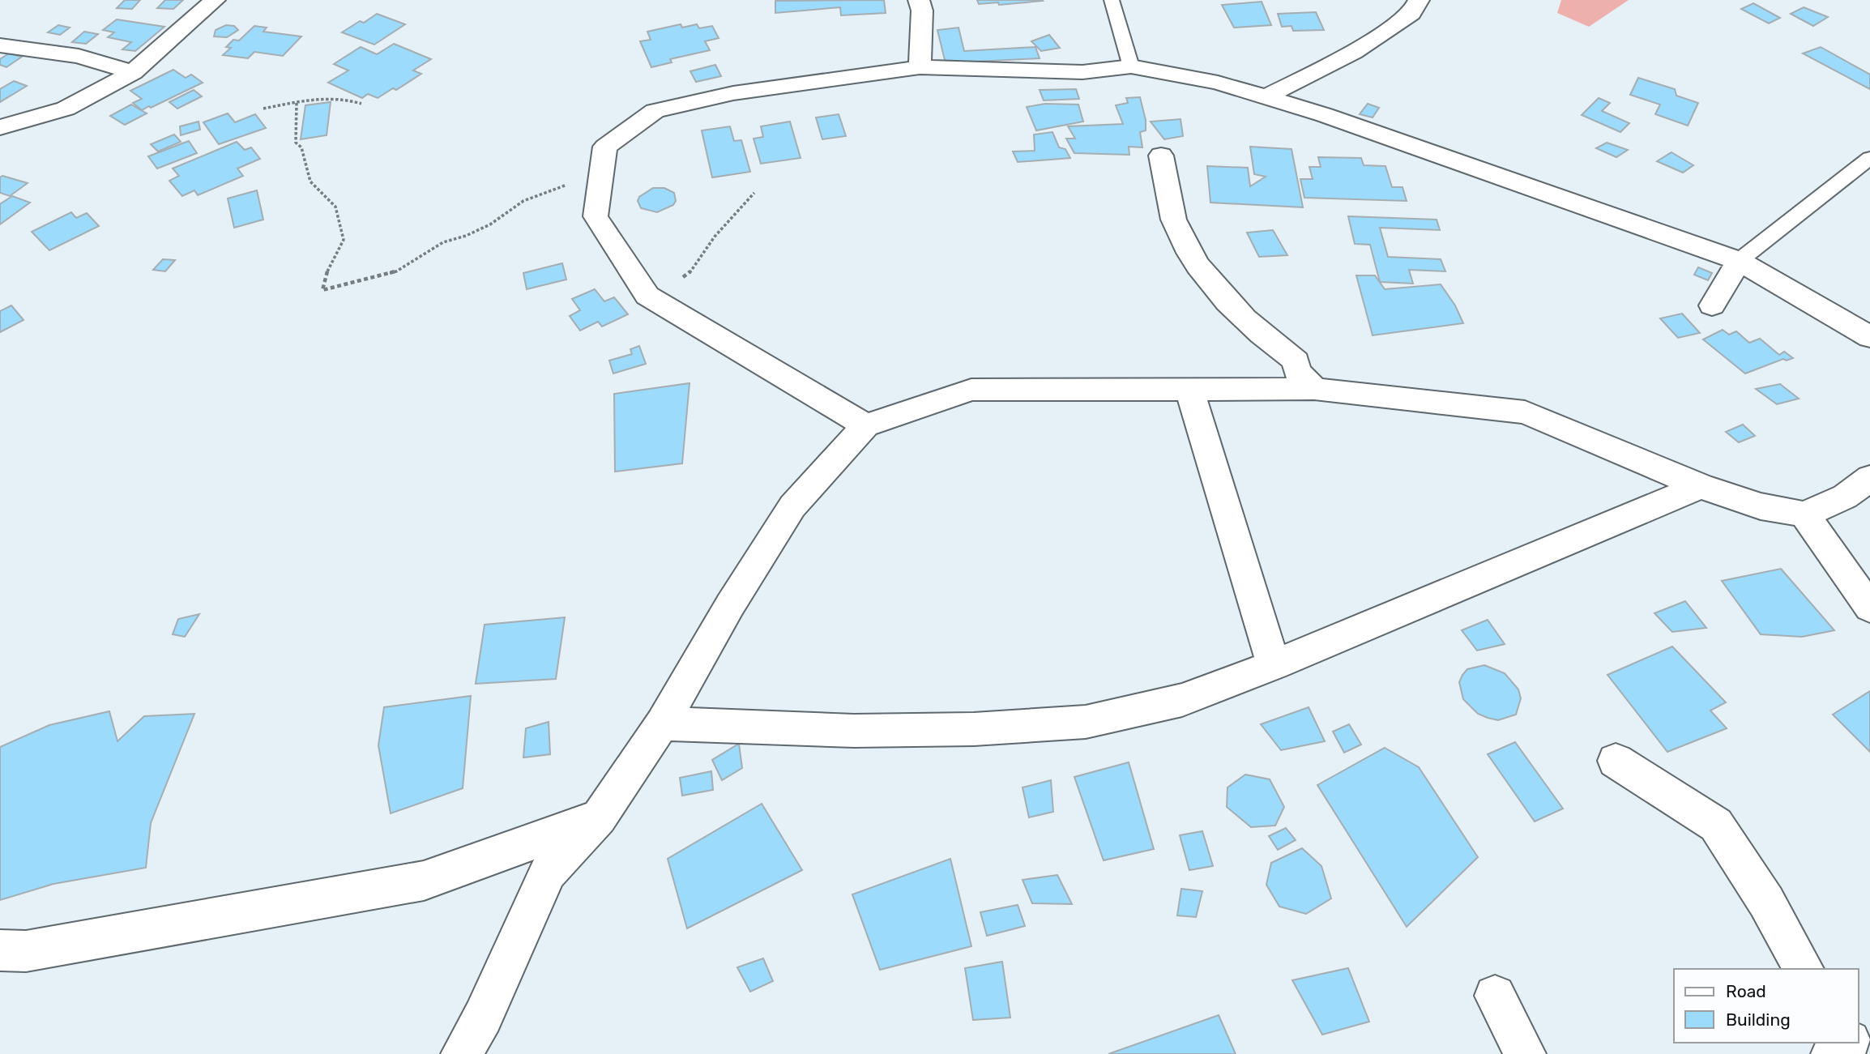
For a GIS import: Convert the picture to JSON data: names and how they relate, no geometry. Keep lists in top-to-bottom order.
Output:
{
  "legend": ["Road", "Building"]
}
